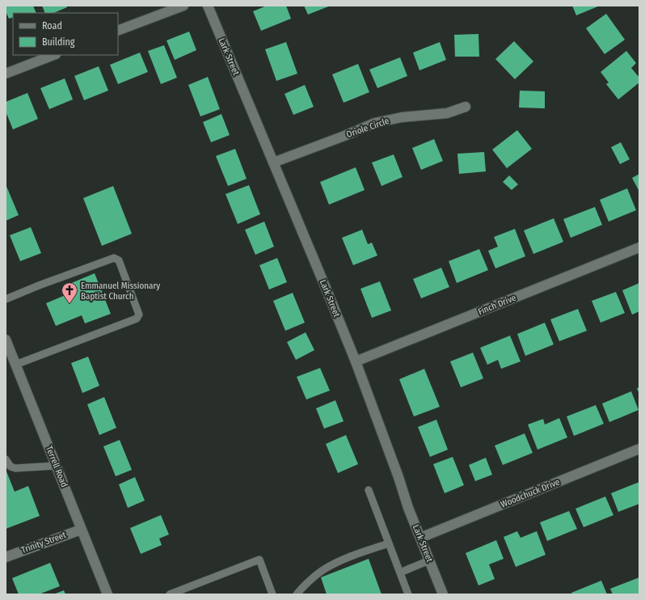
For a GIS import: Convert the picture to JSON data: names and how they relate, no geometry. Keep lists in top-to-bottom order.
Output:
{
  "streets": {
    "street": [
      "Lark Street",
      "Oriole Circle",
      "Finch Drive",
      "Terrell Road",
      "Woodchuck Drive",
      "Trinity Street"
    ]
  },
  "crossings": [
    ["Lark Street", "Oriole Circle"],
    ["Lark Street", "Finch Drive"],
    ["Lark Street", "Woodchuck Drive"],
    ["Terrell Road", "Trinity Street"]
  ],
  "places": {
    "church": ["Emmanuel Missionary Baptist Church"]
  },
  "legend": ["Road", "Building"]
}
